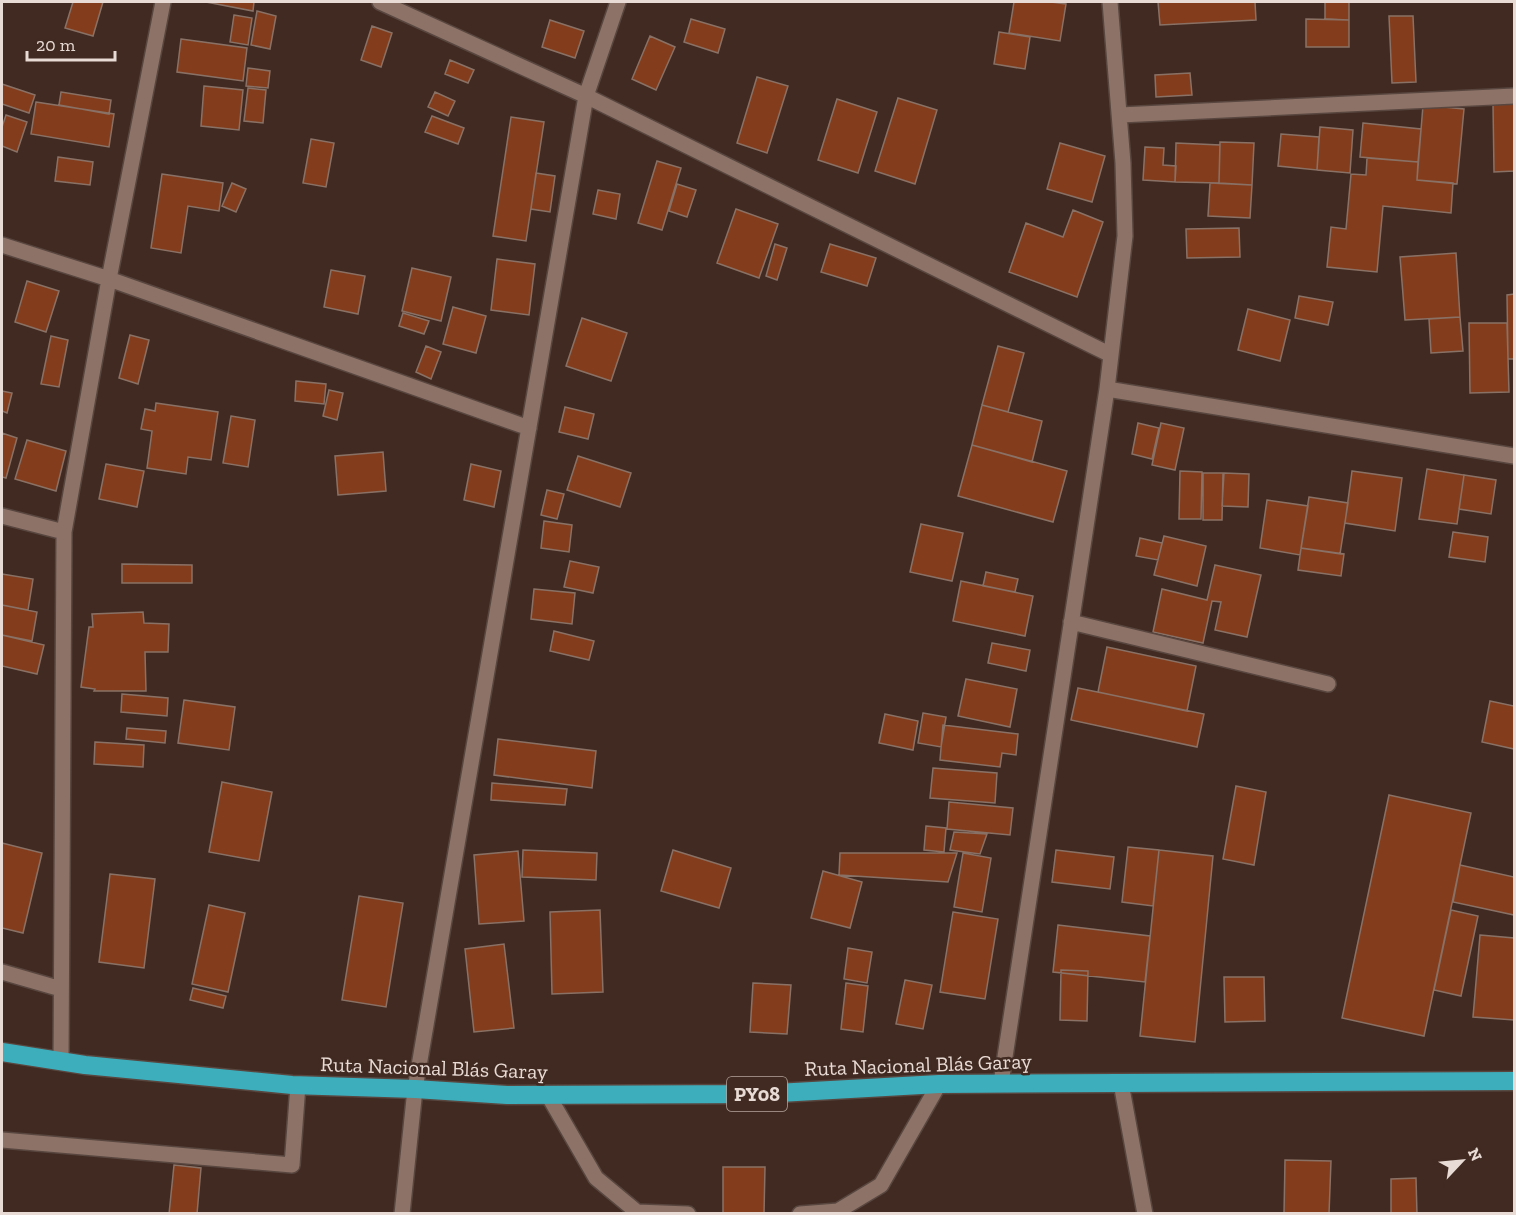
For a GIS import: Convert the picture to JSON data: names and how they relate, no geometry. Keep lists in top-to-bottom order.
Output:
{
  "streets": {
    "highway": ["Ruta Nacional Blás Garay", "PY08"]
  },
  "scale_bar": "20 m",
  "north": "top right"
}
